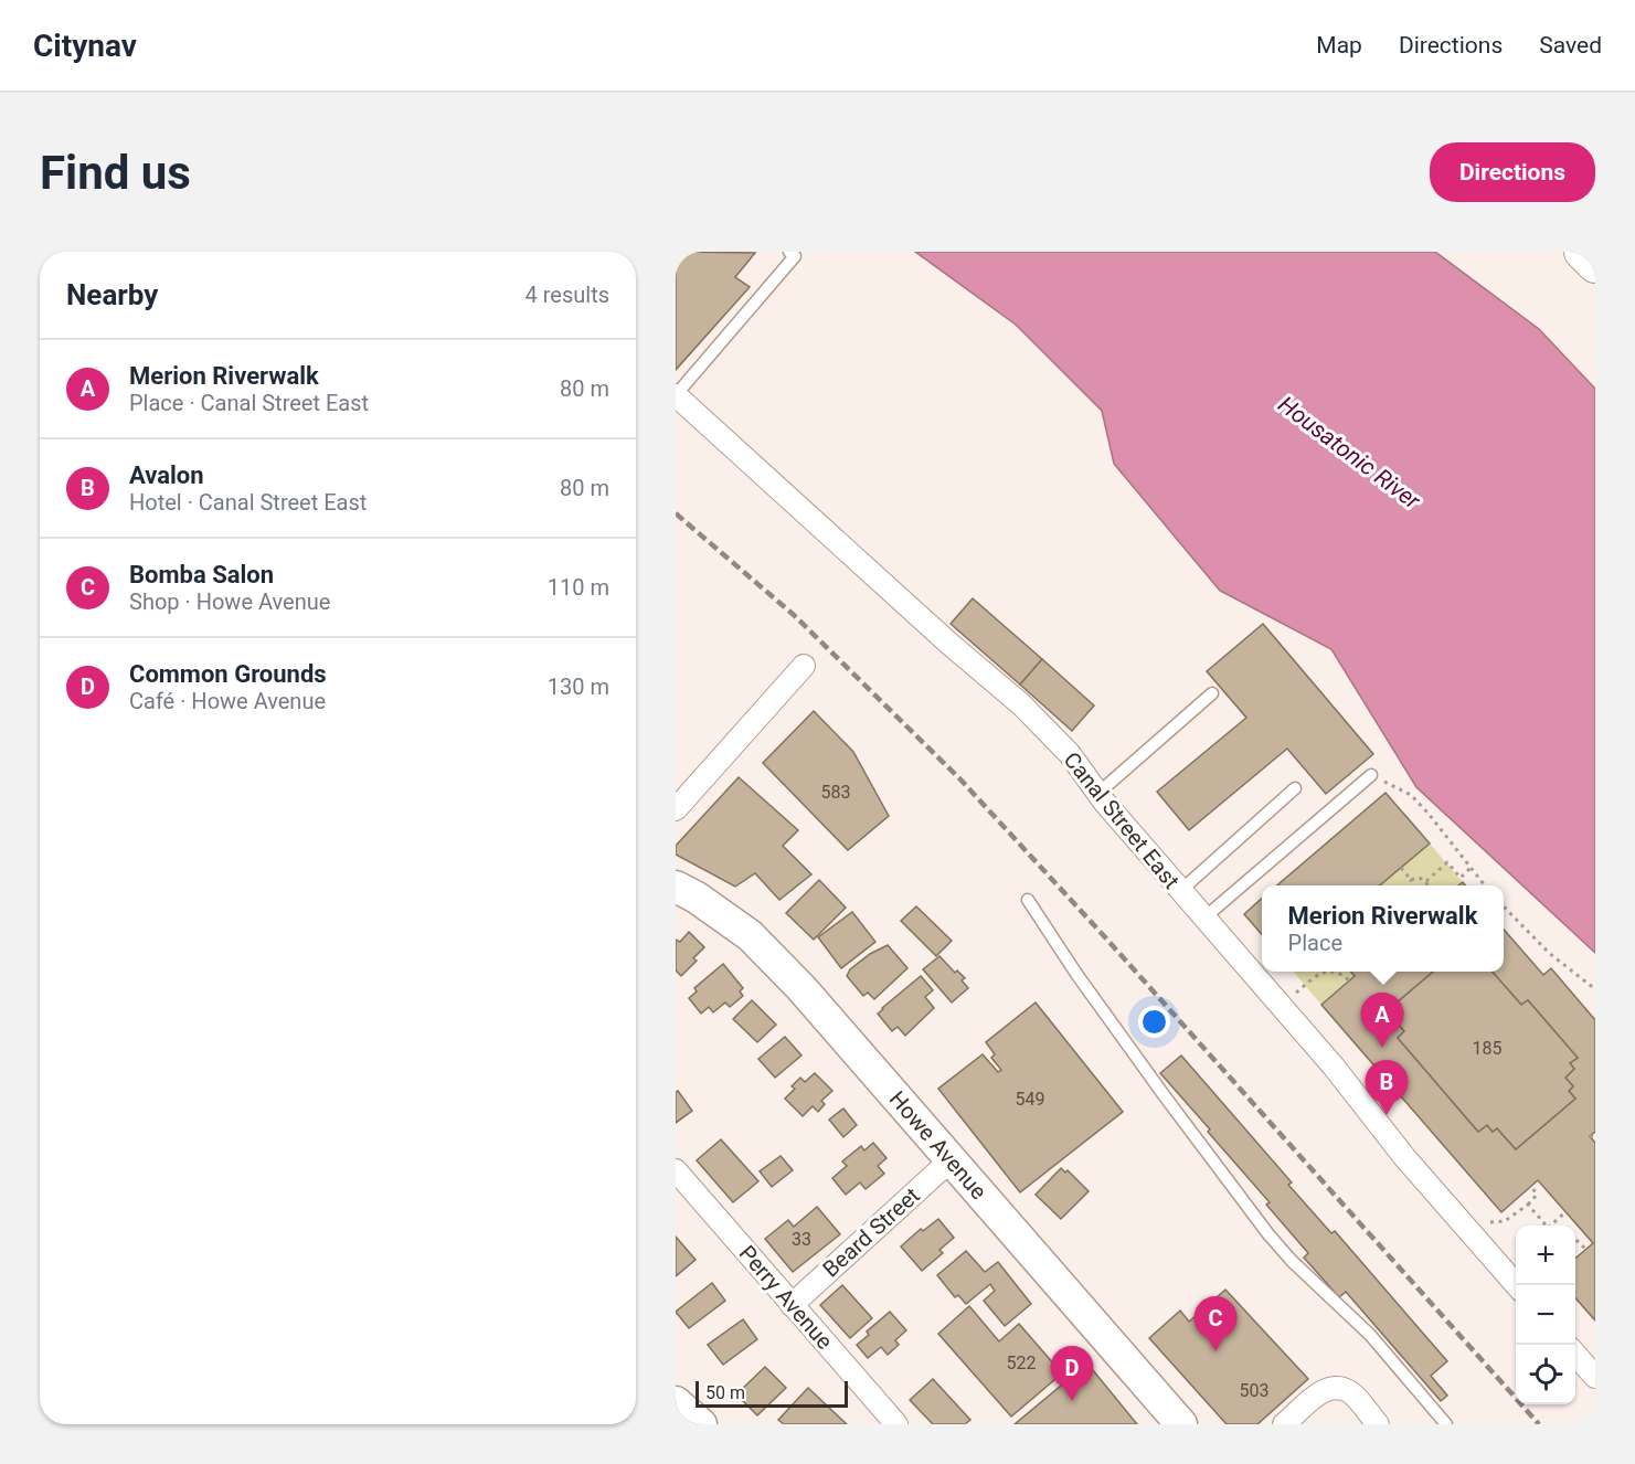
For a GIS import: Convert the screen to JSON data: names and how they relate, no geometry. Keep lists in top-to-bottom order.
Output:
{
  "streets": {
    "main road": ["Howe Avenue"],
    "street": ["Canal Street East", "Beard Street", "Perry Avenue"]
  },
  "crossings": [
    ["Howe Avenue", "Beard Street"],
    ["Beard Street", "Perry Avenue"]
  ],
  "water": ["Housatonic River"],
  "house_numbers": [
    "583",
    "185",
    "549",
    "33",
    "522",
    "503"
  ],
  "scale_bar": "50 m",
  "page": {
    "header": "Citynav",
    "nav": ["Map", "Directions", "Saved"],
    "buttons": "Directions",
    "title": "Find us",
    "heading": ["Nearby", "4 results"],
    "list": [
      {
        "mark": "A",
        "name": "Merion Riverwalk",
        "note": "Place · Canal Street East",
        "value": "80 m"
      },
      {
        "mark": "B",
        "name": "Avalon",
        "note": "Hotel · Canal Street East",
        "value": "80 m"
      },
      {
        "mark": "C",
        "name": "Bomba Salon",
        "note": "Shop · Howe Avenue",
        "value": "110 m"
      },
      {
        "mark": "D",
        "name": "Common Grounds",
        "note": "Café · Howe Avenue",
        "value": "130 m"
      }
    ],
    "popup": ["Merion Riverwalk", "Place"],
    "pins": [
      "A",
      "B",
      "C",
      "D"
    ],
    "map_buttons": ["+", "−"],
    "scale": "50 m"
  }
}
